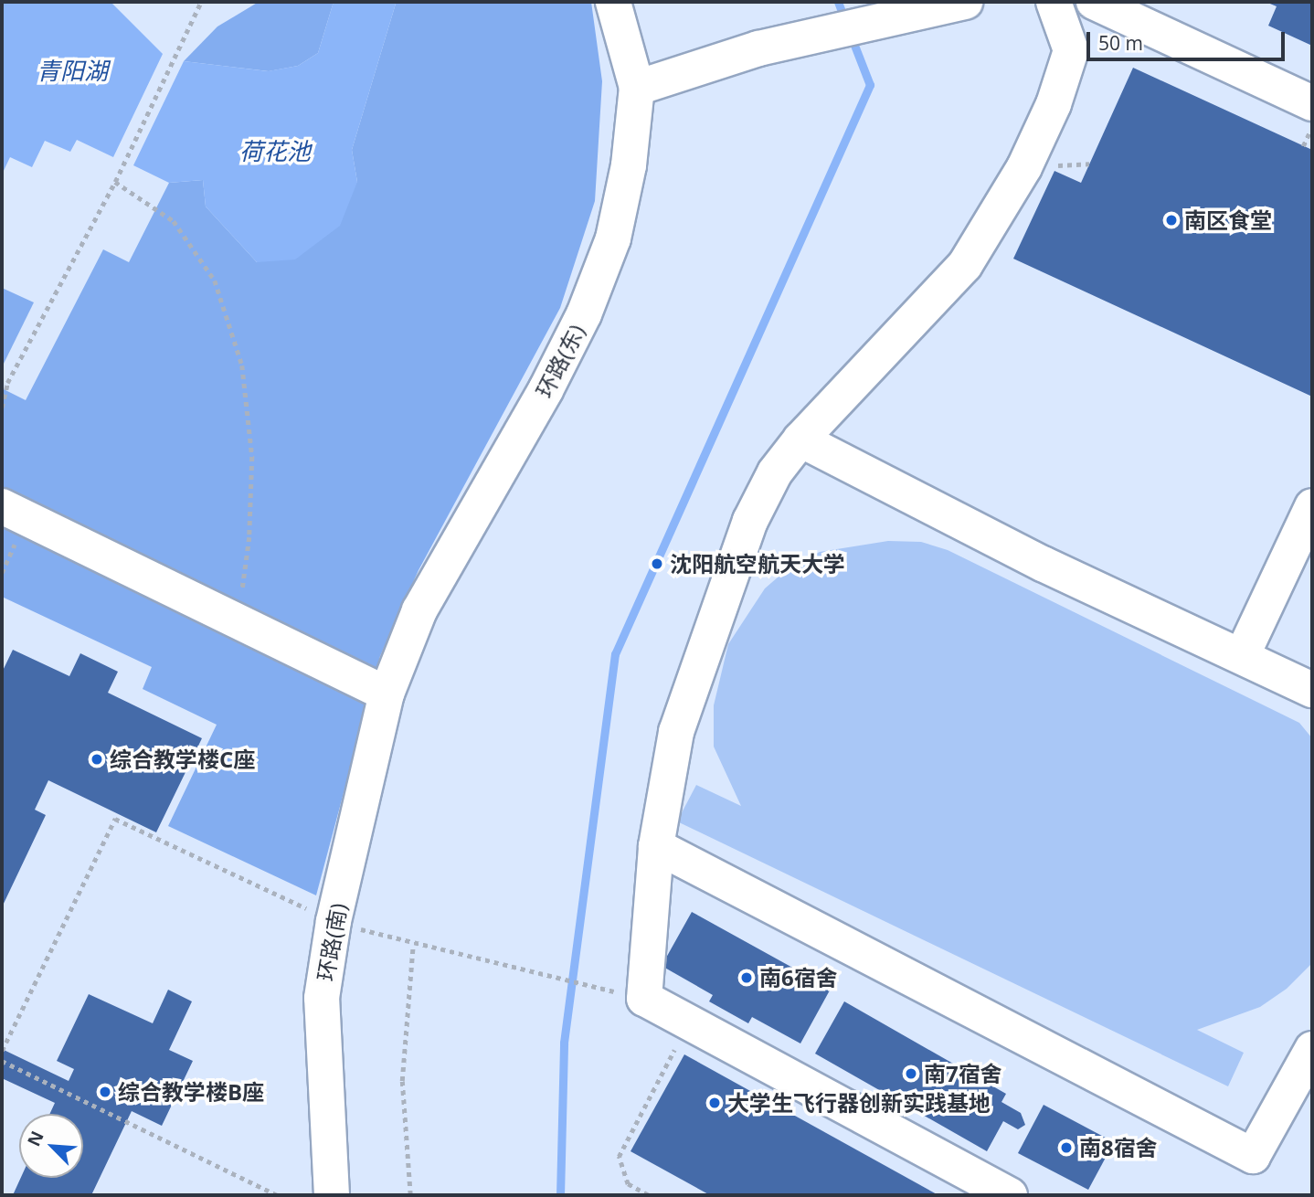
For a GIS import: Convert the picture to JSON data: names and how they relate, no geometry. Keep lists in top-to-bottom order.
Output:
{
  "streets": {
    "street": ["环路(东)", "环路(南)"]
  },
  "crossings": [
    ["环路(东)", "环路(南)"]
  ],
  "water": ["青阳湖", "荷花池"],
  "places": [
    "南区食堂",
    "沈阳航空航天大学",
    "综合教学楼C座",
    "南6宿舍",
    "南7宿舍",
    "综合教学楼B座",
    "大学生飞行器创新实践基地",
    "南8宿舍"
  ],
  "scale_bar": "50 m",
  "north": "top left"
}
